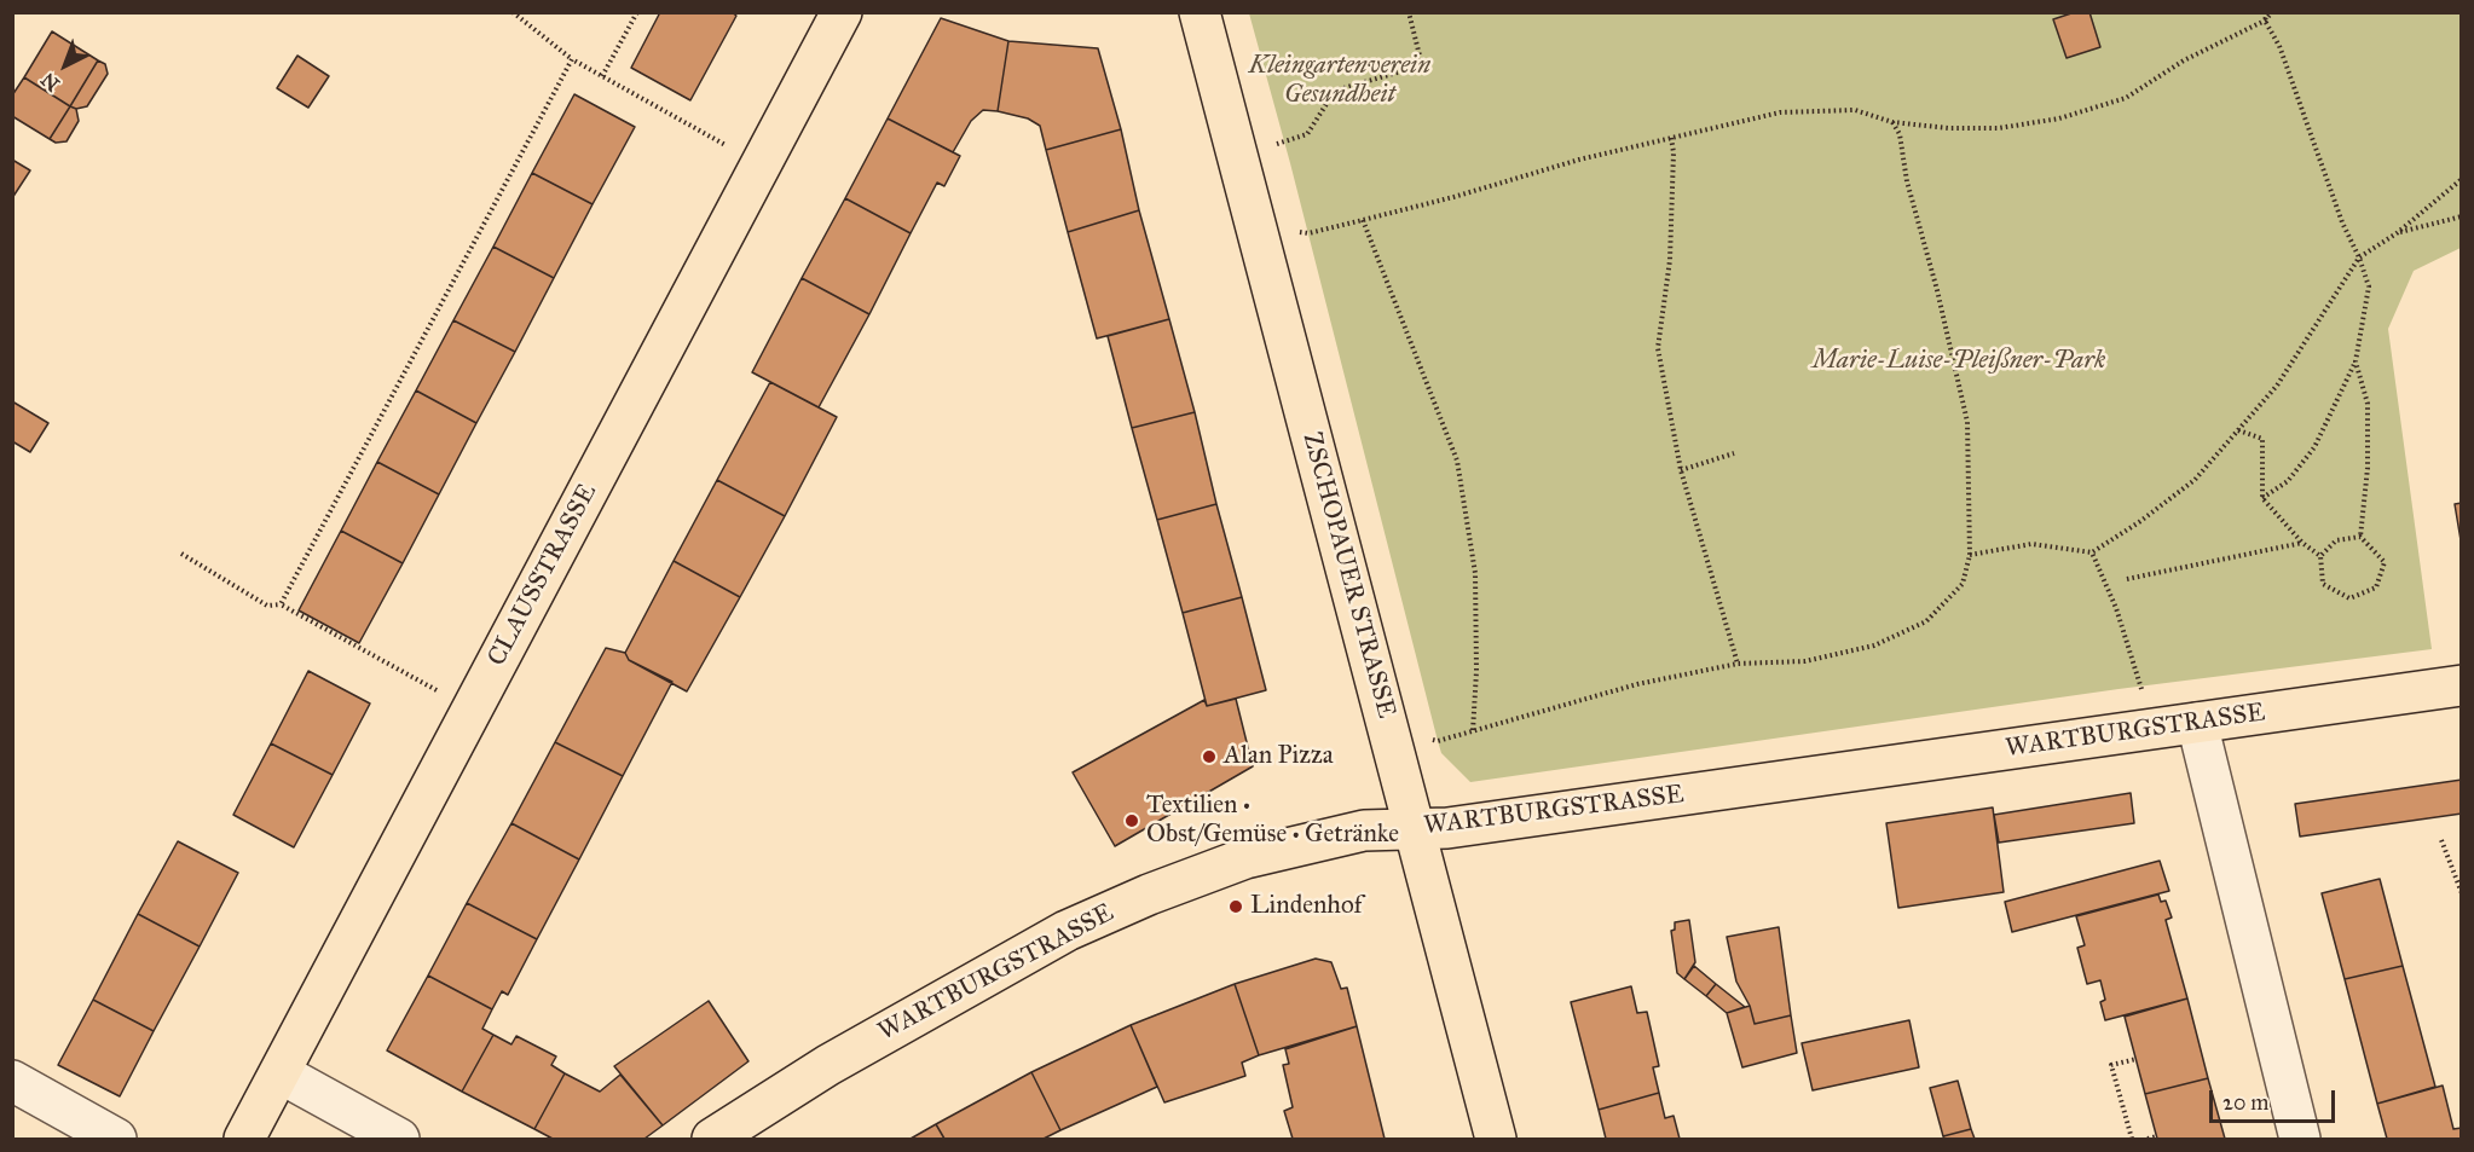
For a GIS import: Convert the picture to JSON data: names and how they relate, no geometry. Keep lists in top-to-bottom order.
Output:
{
  "streets": {
    "main road": ["CLAUSSTRASSE", "ZSCHOPAUER STRASSE", "WARTBURGSTRASSE"]
  },
  "crossings": [
    ["ZSCHOPAUER STRASSE", "WARTBURGSTRASSE"]
  ],
  "parks": ["Kleingartenverein Gesundheit", "Marie-Luise-Pleißner-Park"],
  "places": ["Alan Pizza", "Textilien • Obst/Gemüse • Getränke", "Lindenhof"],
  "scale_bar": "20 m",
  "north": "bottom left"
}
